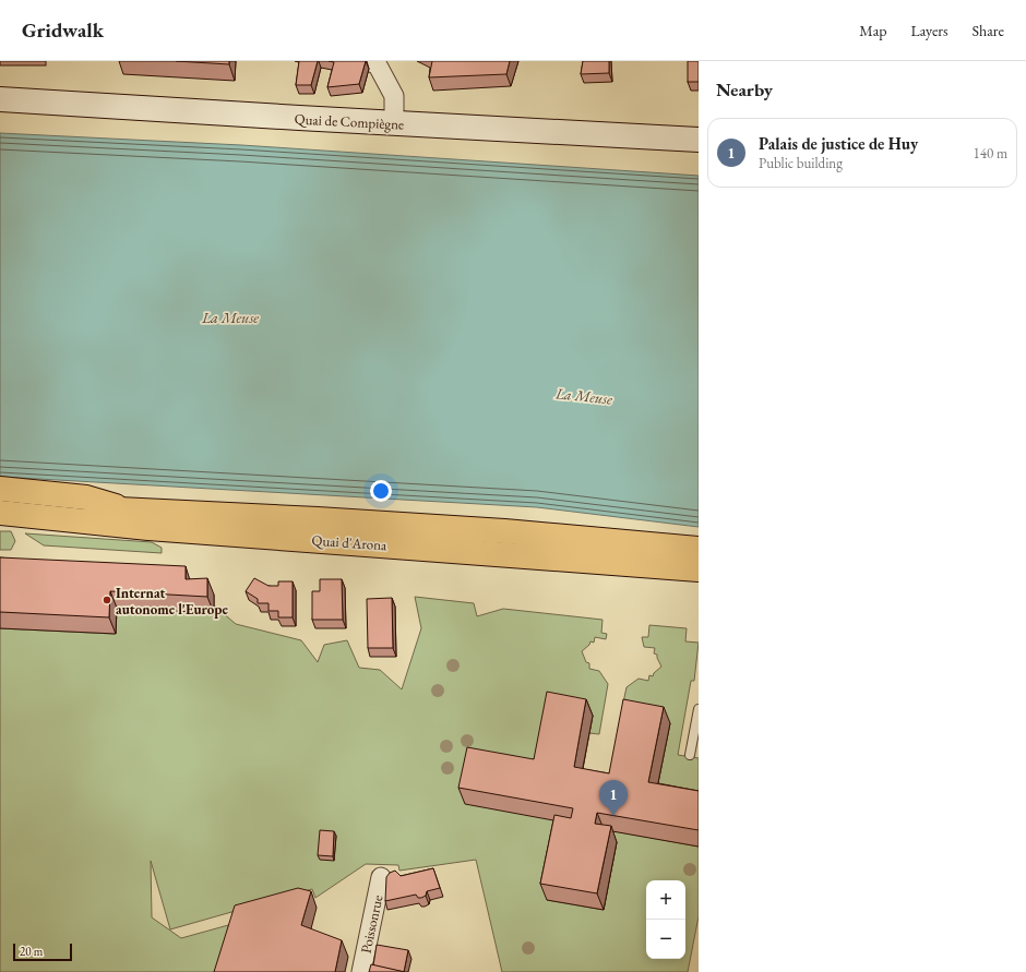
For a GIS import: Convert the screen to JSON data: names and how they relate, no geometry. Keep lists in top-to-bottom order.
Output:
{
  "streets": {
    "main road": ["Quai de Compiègne", "Quai d'Arona"],
    "street": ["Poissonrue"]
  },
  "water": ["La Meuse"],
  "places": ["Internat autonome l'Europe"],
  "scale_bar": "20 m",
  "page": {
    "header": "Gridwalk",
    "nav": ["Map", "Layers", "Share"],
    "heading": "Nearby",
    "list": [
      {
        "mark": "1",
        "name": "Palais de justice de Huy",
        "note": "Public building",
        "value": "140 m"
      }
    ],
    "pins": "1",
    "map_buttons": ["+", "−"],
    "scale": "20 m"
  }
}
